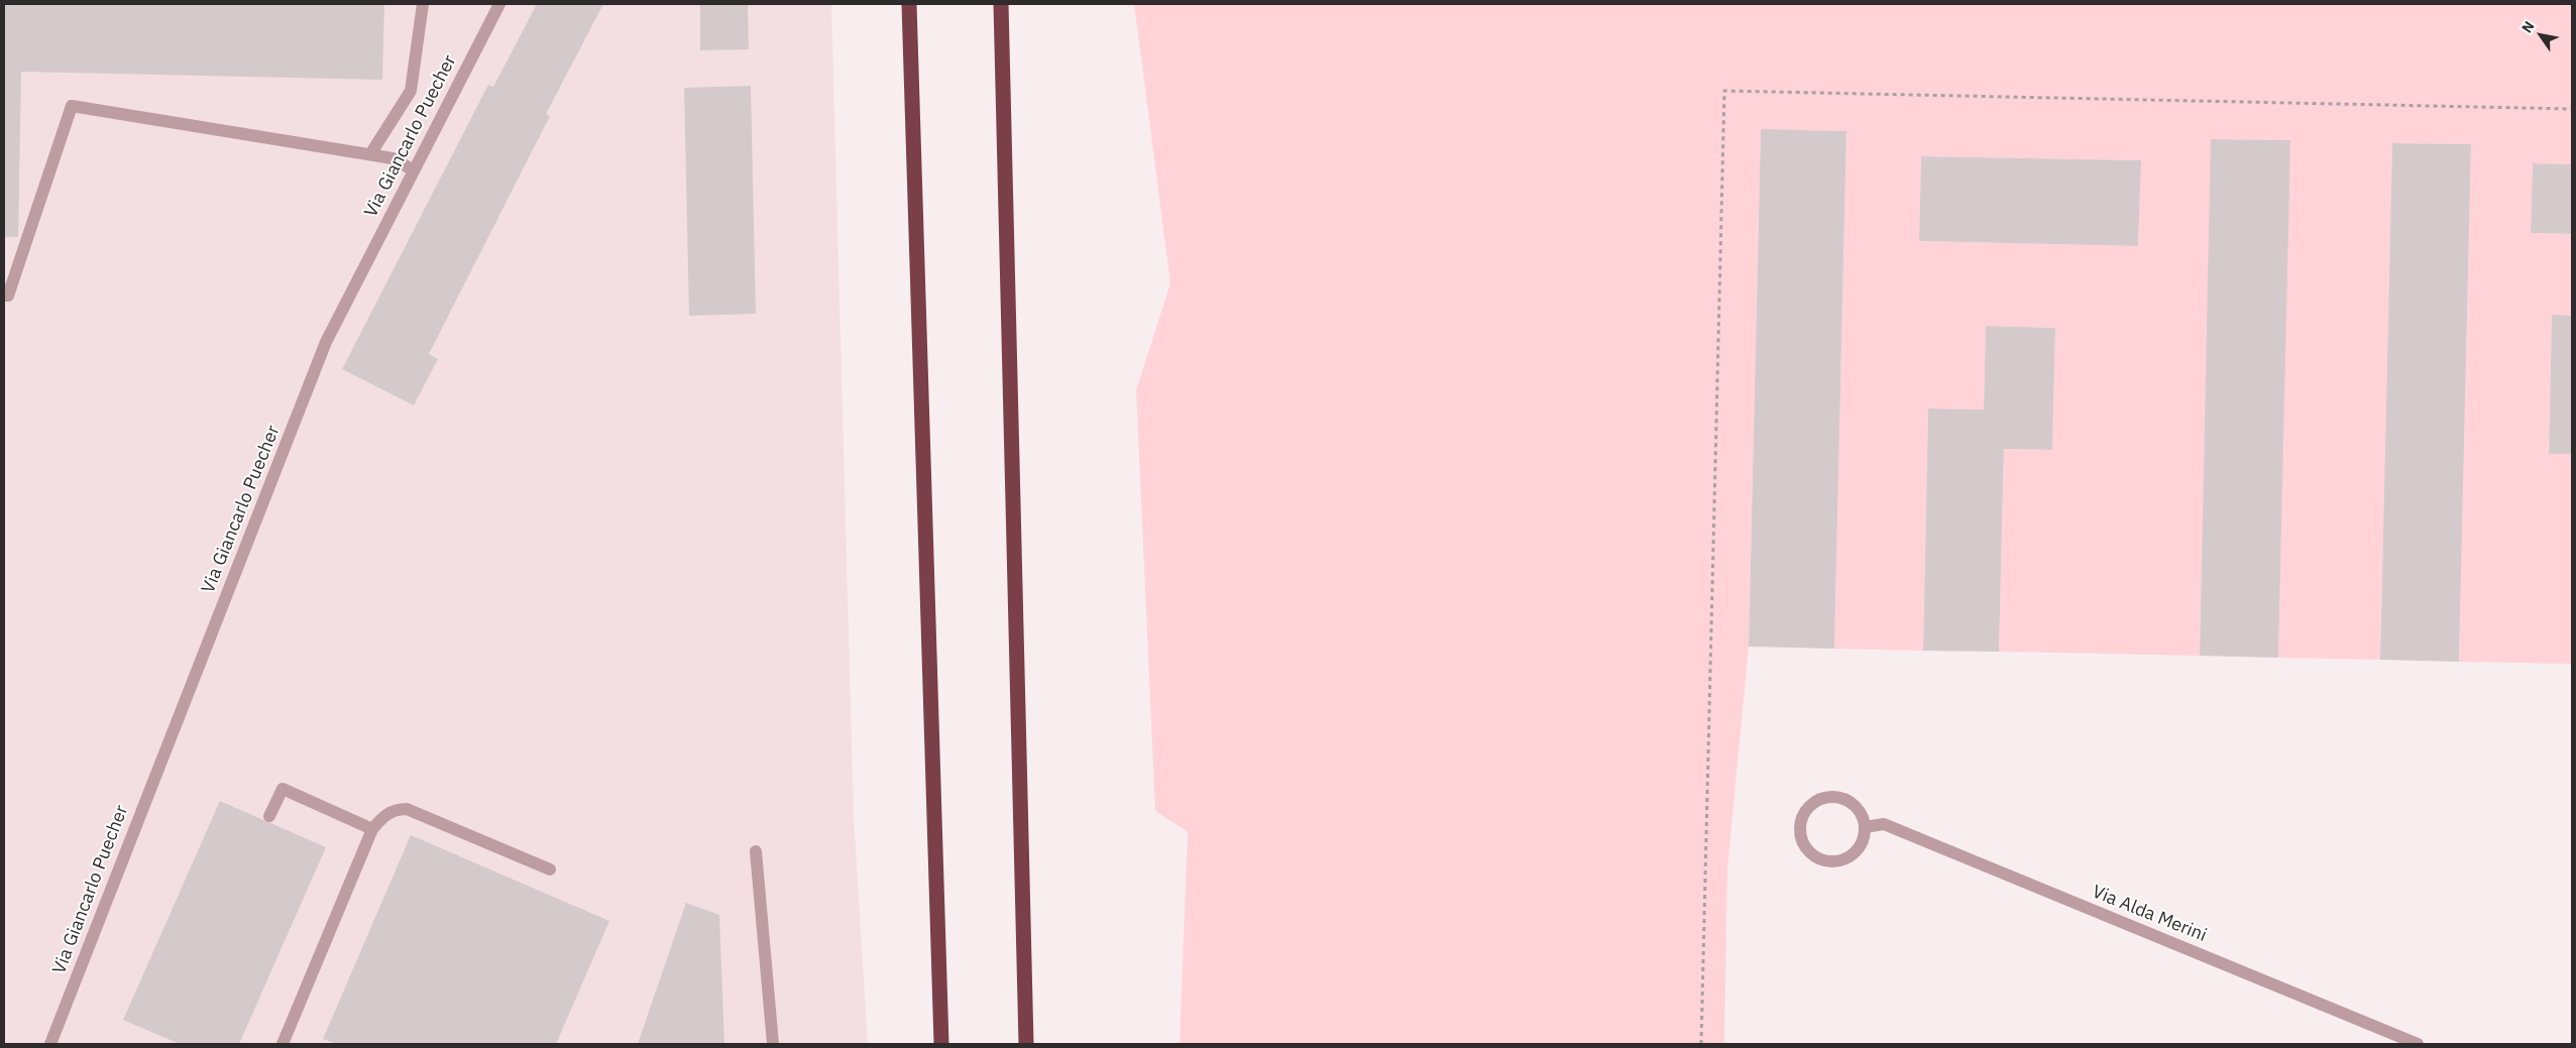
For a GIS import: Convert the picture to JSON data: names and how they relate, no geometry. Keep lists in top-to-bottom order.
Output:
{
  "streets": {
    "street": ["Via Giancarlo Puecher", "Via Alda Merini"]
  },
  "north": "top left"
}
